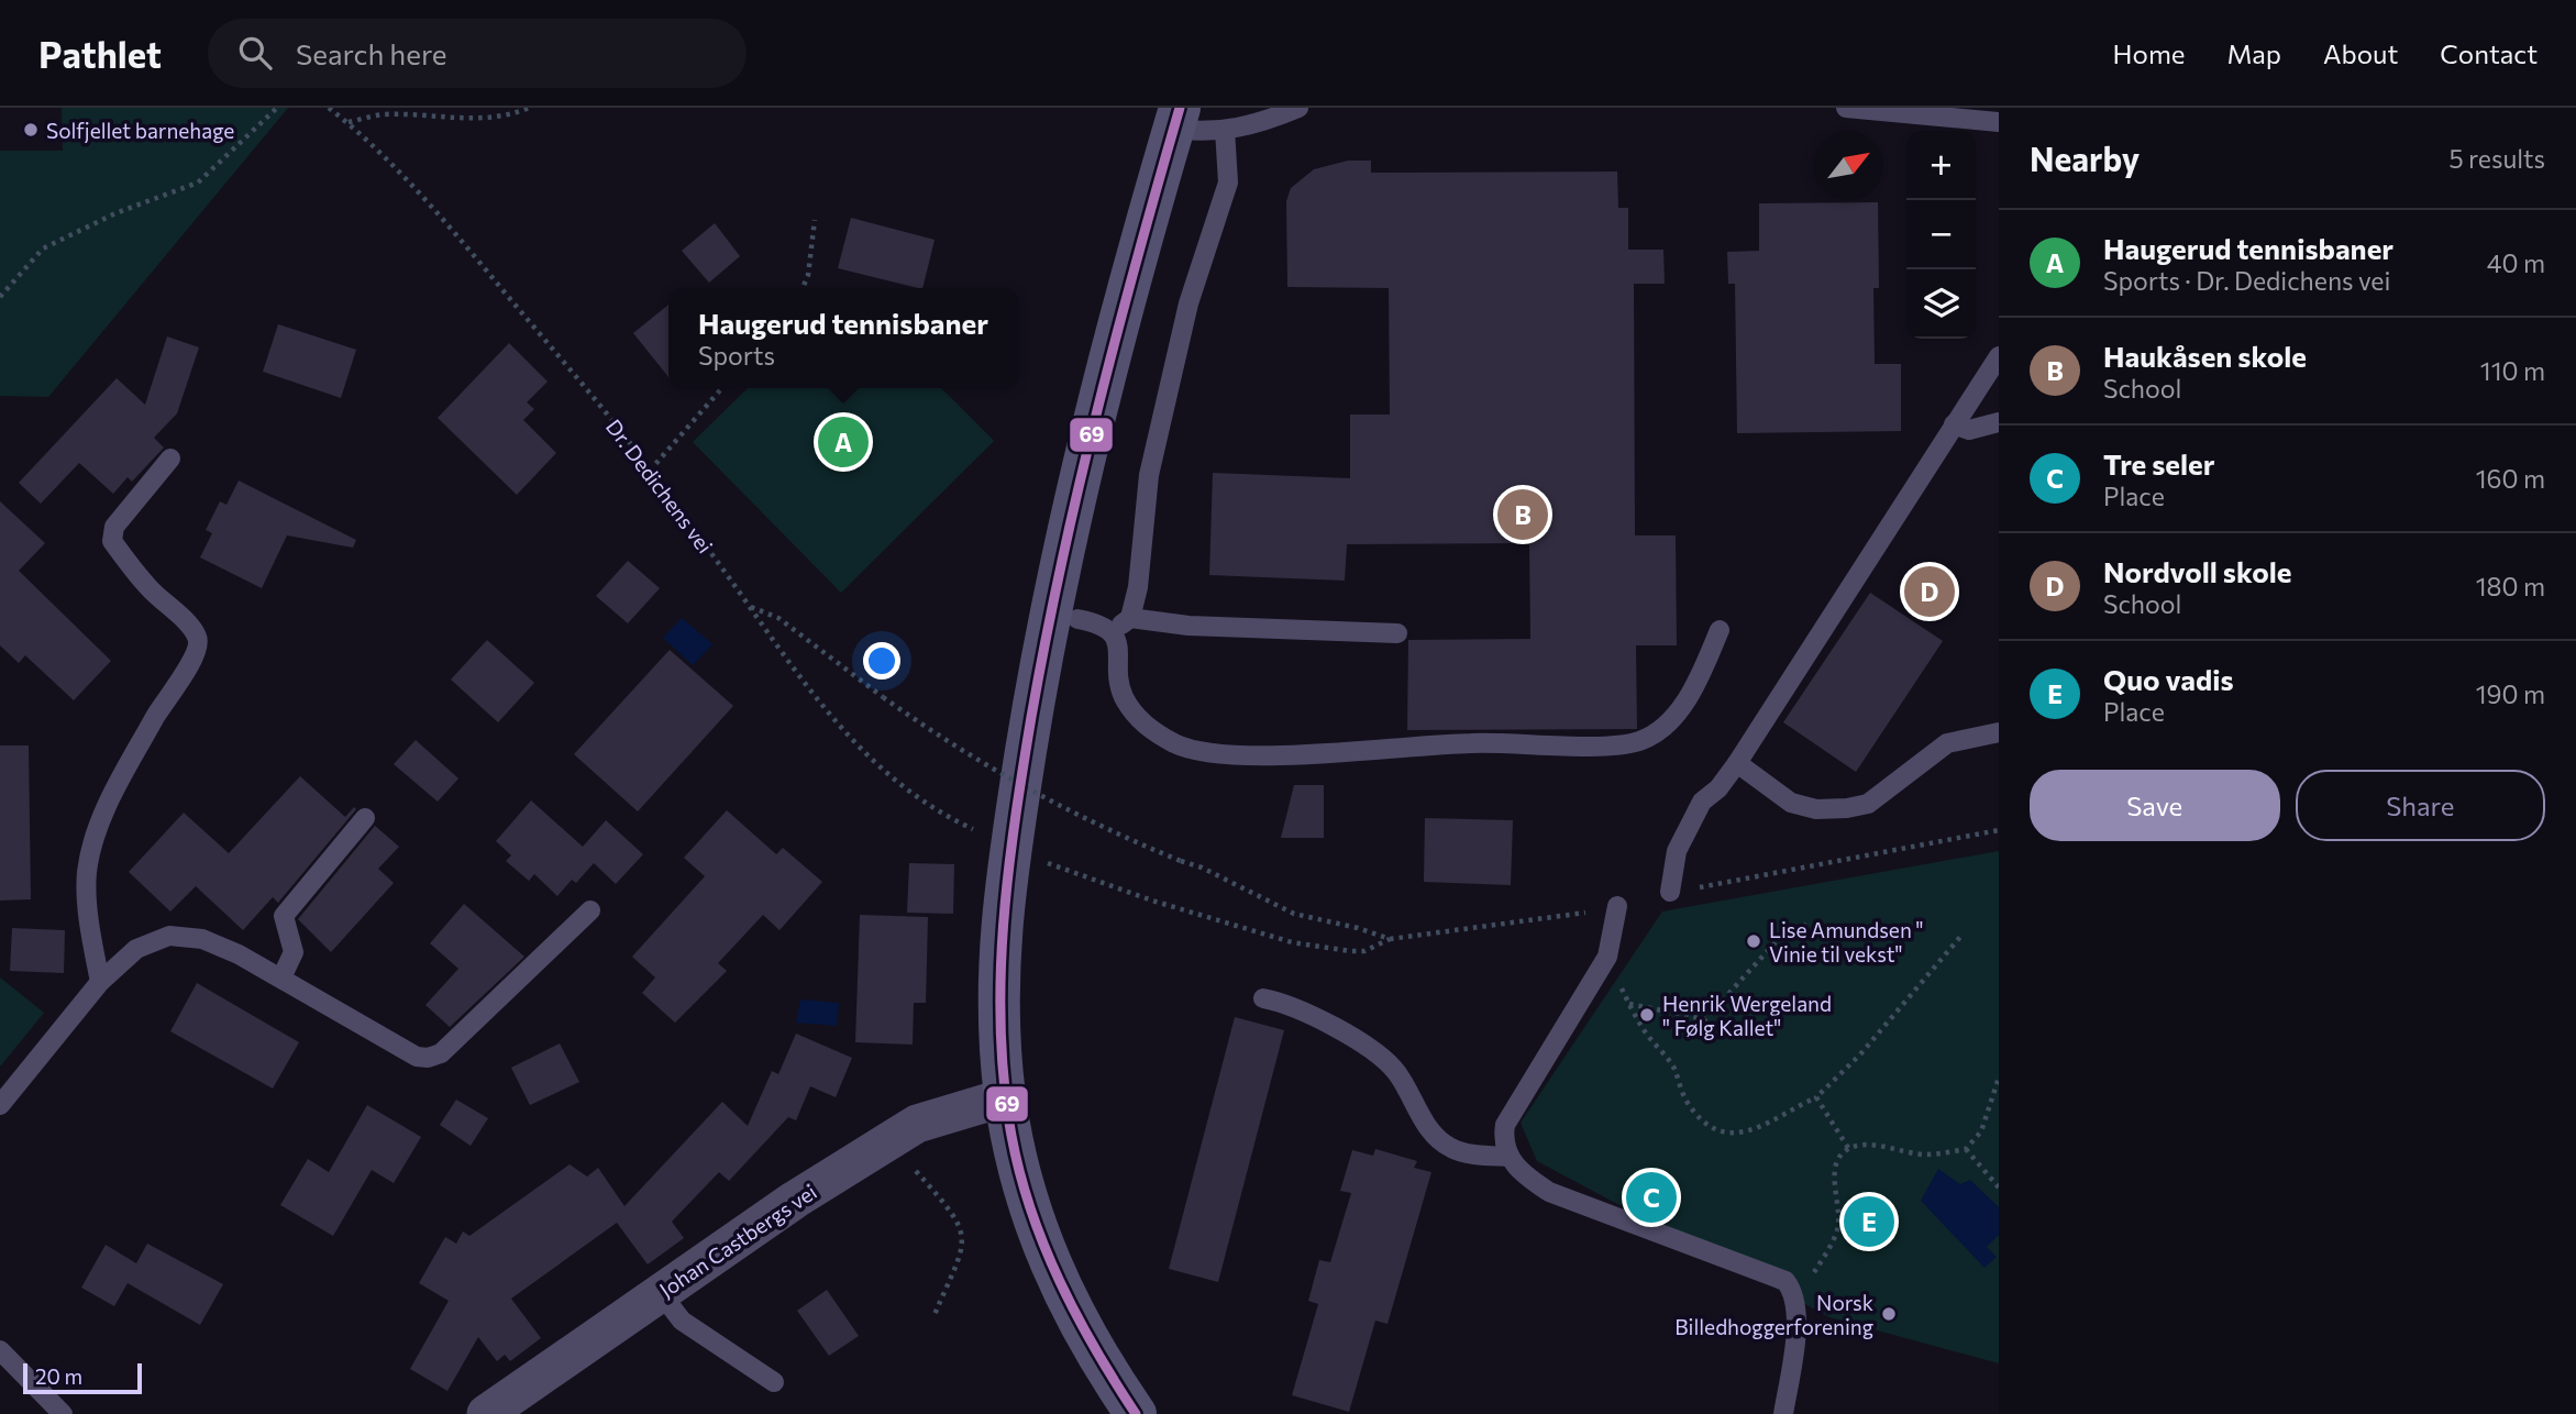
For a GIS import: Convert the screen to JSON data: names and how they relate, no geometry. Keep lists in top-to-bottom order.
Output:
{
  "streets": {
    "street": ["Johan Castbergs vei"],
    "path": ["Dr. Dedichens vei"]
  },
  "places": [
    "Solfjellet barnehage",
    "Lise Amundsen \" Vinie til vekst\"",
    "Henrik Wergeland \" Følg Kallet\"",
    "Norsk Billedhoggerforening"
  ],
  "lines": ["transit line 69"],
  "scale_bar": "20 m",
  "north": "top right",
  "page": {
    "header": "Pathlet",
    "search": "Search here",
    "nav": [
      "Home",
      "Map",
      "About",
      "Contact"
    ],
    "heading": ["Nearby", "5 results"],
    "map_buttons": ["+", "−"],
    "list": [
      {
        "mark": "A",
        "name": "Haugerud tennisbaner",
        "note": "Sports · Dr. Dedichens vei",
        "value": "40 m"
      },
      {
        "mark": "B",
        "name": "Haukåsen skole",
        "note": "School",
        "value": "110 m"
      },
      {
        "mark": "C",
        "name": "Tre seler",
        "note": "Place",
        "value": "160 m"
      },
      {
        "mark": "D",
        "name": "Nordvoll skole",
        "note": "School",
        "value": "180 m"
      },
      {
        "mark": "E",
        "name": "Quo vadis",
        "note": "Place",
        "value": "190 m"
      }
    ],
    "popup": ["Haugerud tennisbaner", "Sports"],
    "pins": [
      "A",
      "B",
      "D",
      "C",
      "E"
    ],
    "buttons": ["Save", "Share"],
    "scale": "20 m"
  }
}
